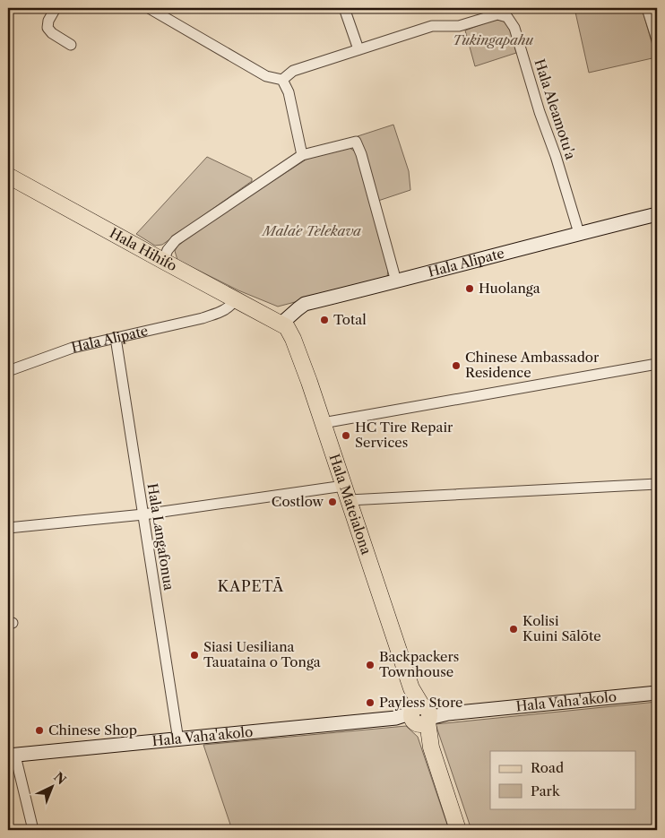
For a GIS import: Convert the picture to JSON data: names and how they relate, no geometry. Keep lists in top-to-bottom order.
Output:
{
  "streets": {
    "main road": [
      "Hala Hihifo",
      "Hala Alipate",
      "Hala Mateialona",
      "Hala Vaha'akolo"
    ],
    "street": ["Hala Aleamotu'a", "Hala Langafonua"]
  },
  "crossings": [
    ["Hala Aleamotu'a", "Hala Alipate"],
    ["Hala Hihifo", "Hala Alipate"],
    ["Hala Hihifo", "Hala Mateialona"],
    ["Hala Alipate", "Hala Mateialona"],
    ["Hala Alipate", "Hala Langafonua"],
    ["Hala Mateialona", "Hala Vaha'akolo"],
    ["Hala Langafonua", "Hala Vaha'akolo"]
  ],
  "districts": ["KAPETĀ"],
  "parks": ["Tukingapahu", "Mala'e Telekava"],
  "places": [
    "Huolanga",
    "Total",
    "Chinese Ambassador Residence",
    "HC Tire Repair Services",
    "Costlow",
    "Kolisi Kuini Sālōte",
    "Siasi Uesiliana Tauataina o Tonga",
    "Backpackers Townhouse",
    "Payless Store",
    "Chinese Shop"
  ],
  "legend": ["Road", "Park"],
  "north": "top right"
}
